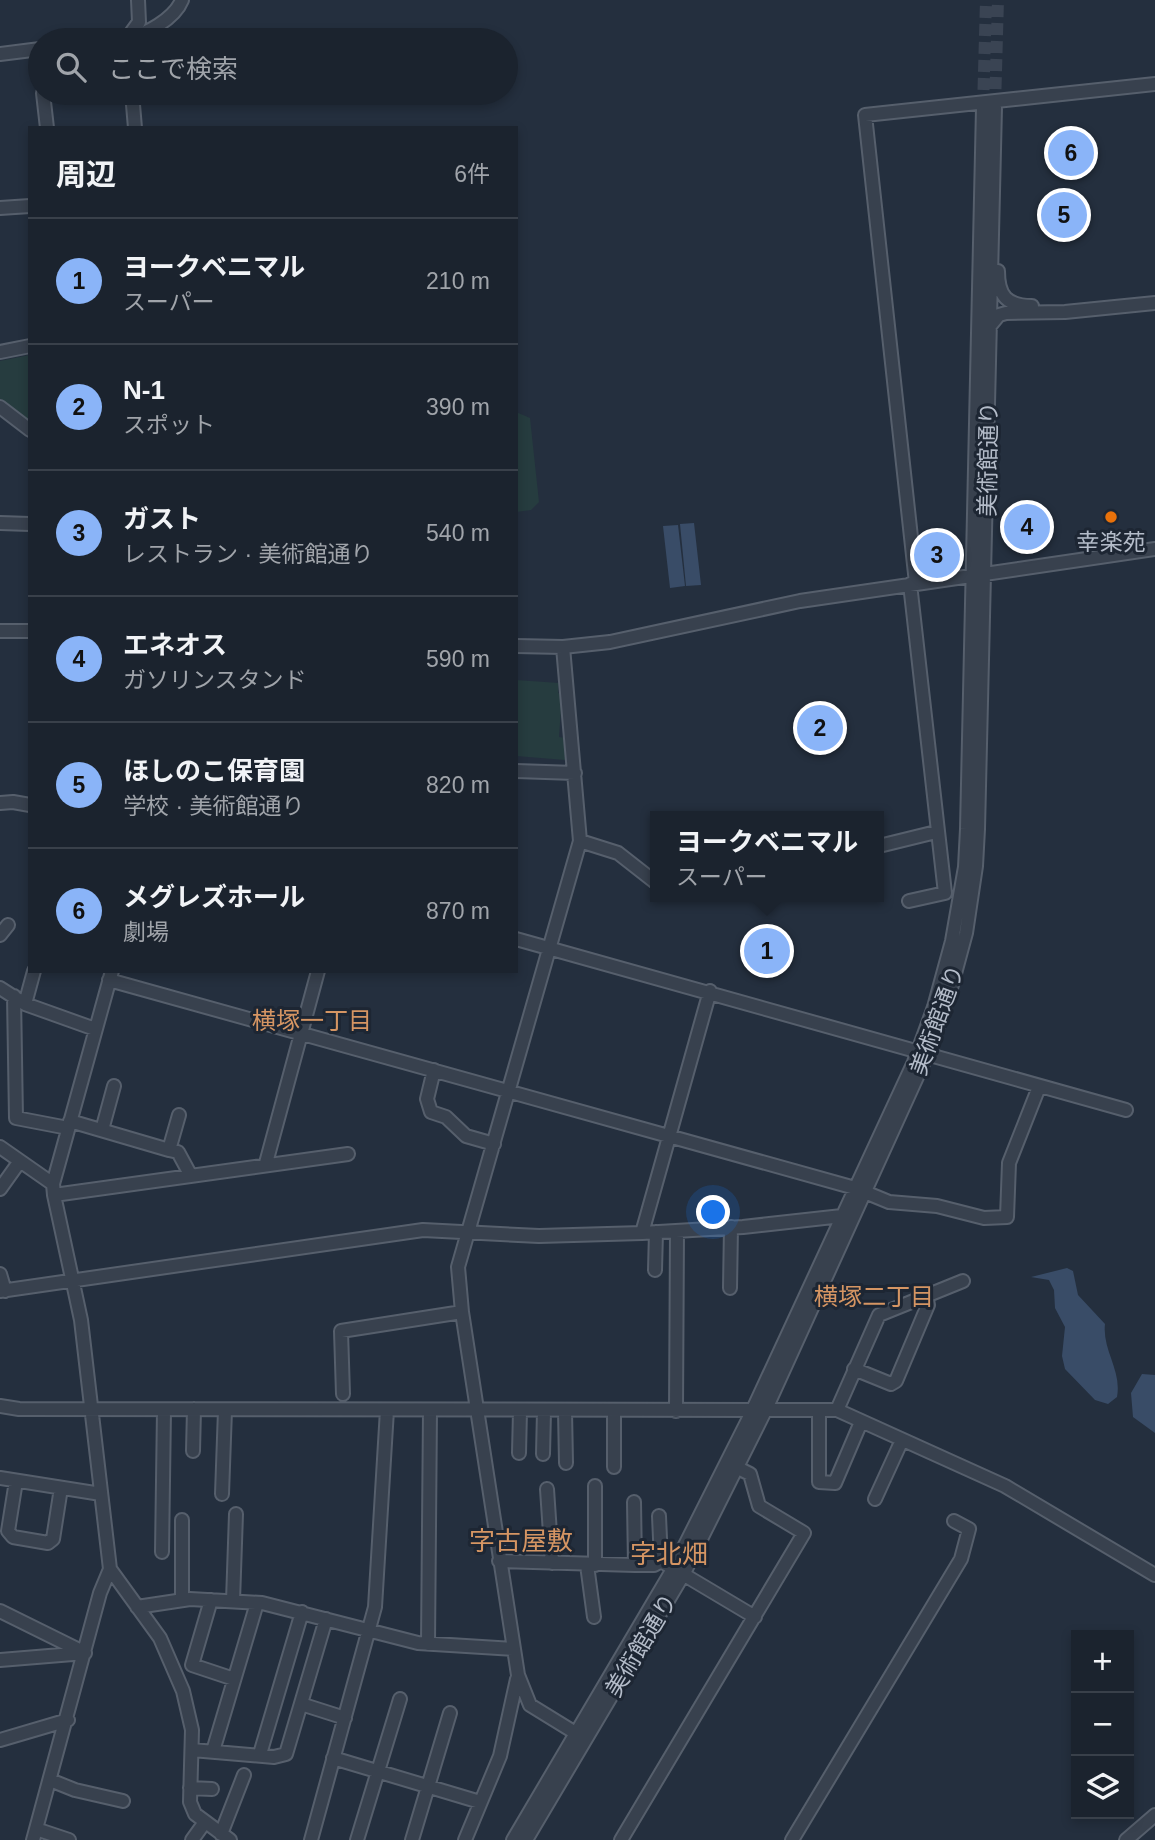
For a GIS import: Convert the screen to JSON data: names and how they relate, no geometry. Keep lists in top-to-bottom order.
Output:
{
  "streets": {
    "street": ["美術館通り"]
  },
  "districts": [
    "横塚一丁目",
    "横塚二丁目",
    "字古屋敷",
    "字北畑"
  ],
  "places": ["幸楽苑"],
  "page": {
    "search": "ここで検索",
    "pins": [
      "6",
      "5",
      "4",
      "3",
      "2",
      "1"
    ],
    "heading": ["周辺", "6件"],
    "list": [
      {
        "mark": "1",
        "name": "ヨークベニマル",
        "note": "スーパー",
        "value": "210 m"
      },
      {
        "mark": "2",
        "name": "N-1",
        "note": "スポット",
        "value": "390 m"
      },
      {
        "mark": "3",
        "name": "ガスト",
        "note": "レストラン · 美術館通り",
        "value": "540 m"
      },
      {
        "mark": "4",
        "name": "エネオス",
        "note": "ガソリンスタンド",
        "value": "590 m"
      },
      {
        "mark": "5",
        "name": "ほしのこ保育園",
        "note": "学校 · 美術館通り",
        "value": "820 m"
      },
      {
        "mark": "6",
        "name": "メグレズホール",
        "note": "劇場",
        "value": "870 m"
      }
    ],
    "popup": ["ヨークベニマル", "スーパー"],
    "map_buttons": ["+", "−"]
  }
}
